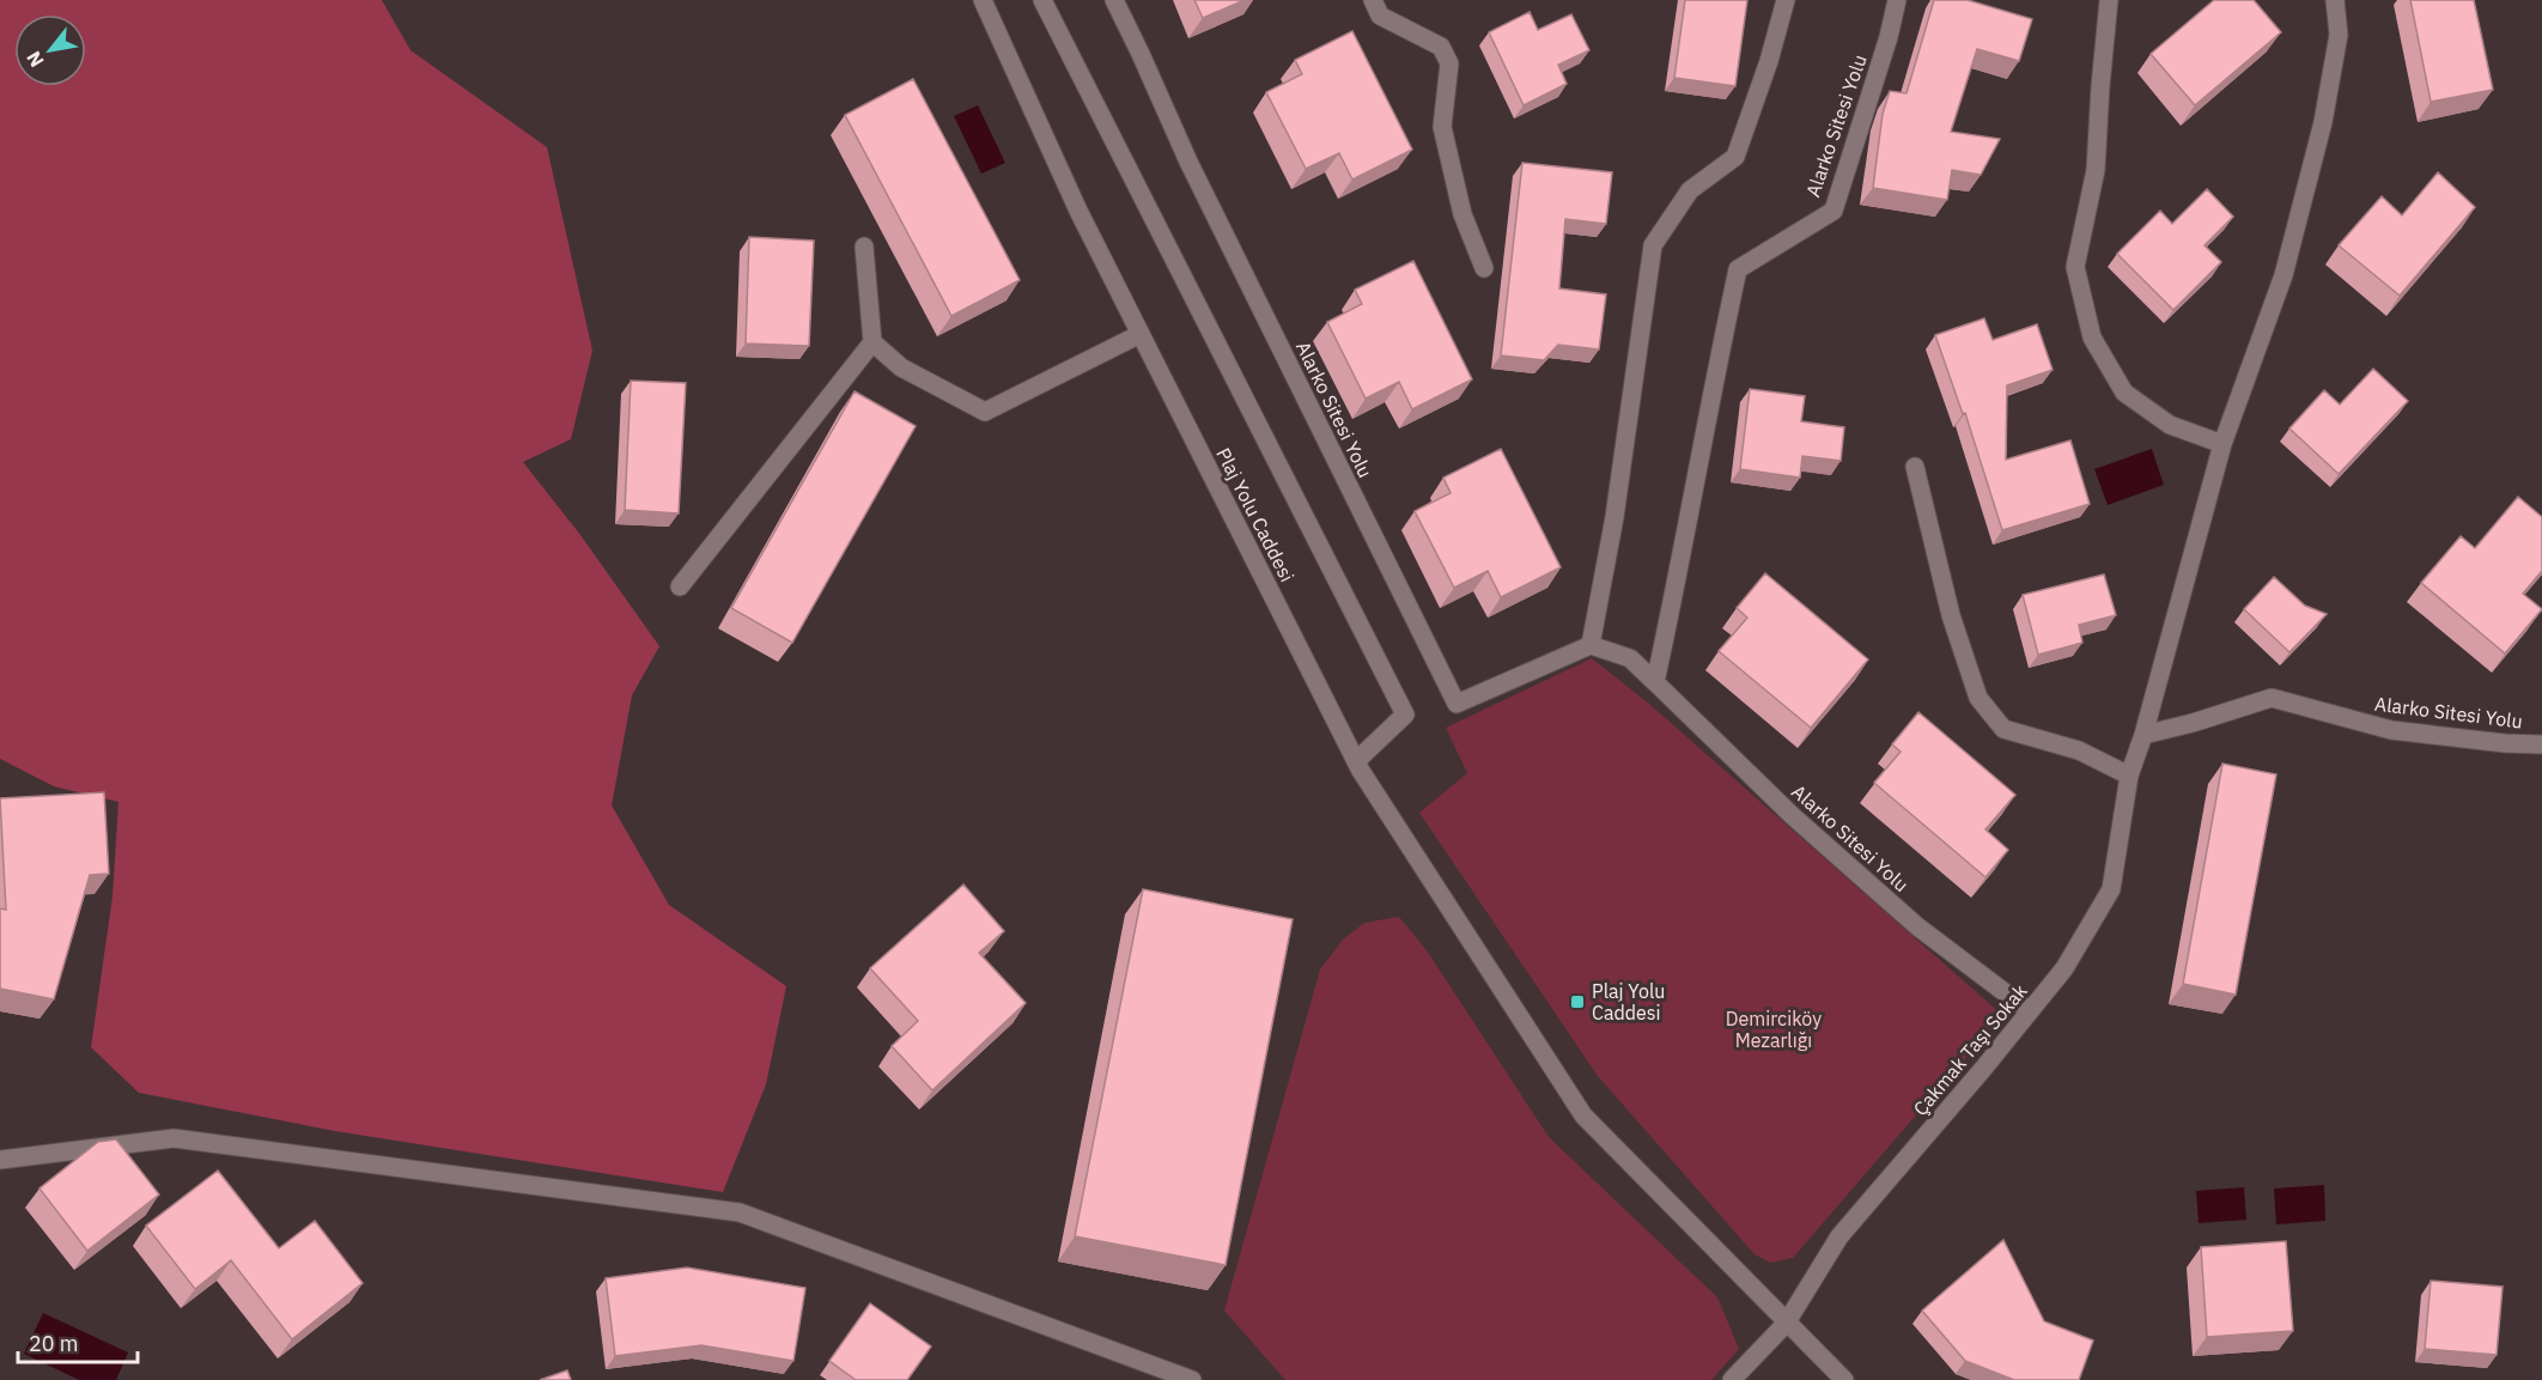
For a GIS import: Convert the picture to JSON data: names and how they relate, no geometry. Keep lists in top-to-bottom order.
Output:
{
  "streets": {
    "street": ["Alarko Sitesi Yolu", "Plaj Yolu Caddesi", "Çakmak Taşı Sokak"]
  },
  "crossings": [
    ["Alarko Sitesi Yolu", "Çakmak Taşı Sokak"],
    ["Plaj Yolu Caddesi", "Çakmak Taşı Sokak"]
  ],
  "parks": ["Demirciköy Mezarlığı"],
  "places": {
    "transit": ["Plaj Yolu Caddesi"]
  },
  "scale_bar": "20 m",
  "north": "bottom left"
}
